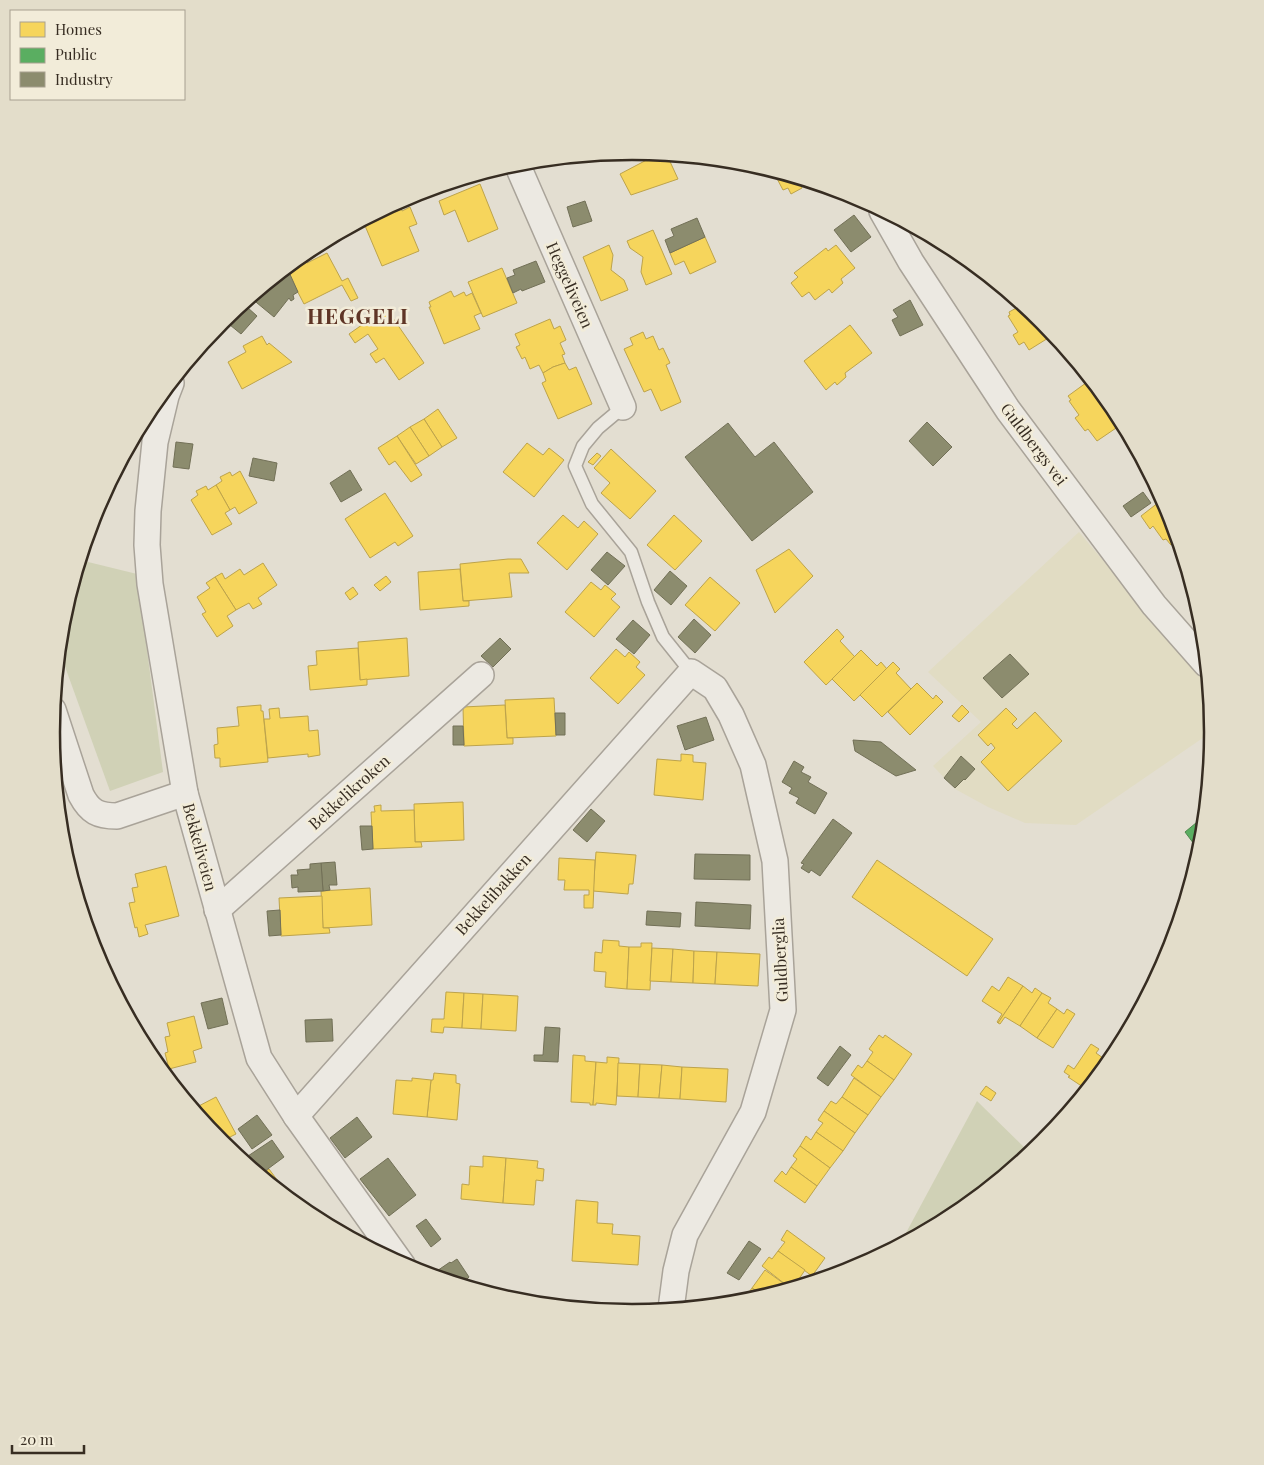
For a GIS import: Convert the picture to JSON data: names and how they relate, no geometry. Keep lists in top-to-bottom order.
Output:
{
  "streets": {
    "street": [
      "Heggeliveien",
      "Guldbergs vei",
      "Bekkelikroken",
      "Bekkeliveien",
      "Bekkelibakken",
      "Guldberglia"
    ]
  },
  "crossings": [
    ["Bekkelikroken", "Bekkeliveien"],
    ["Bekkeliveien", "Bekkelibakken"],
    ["Bekkelibakken", "Guldberglia"]
  ],
  "districts": ["HEGGELI"],
  "legend": ["Homes", "Public", "Industry"],
  "scale_bar": "20 m"
}
